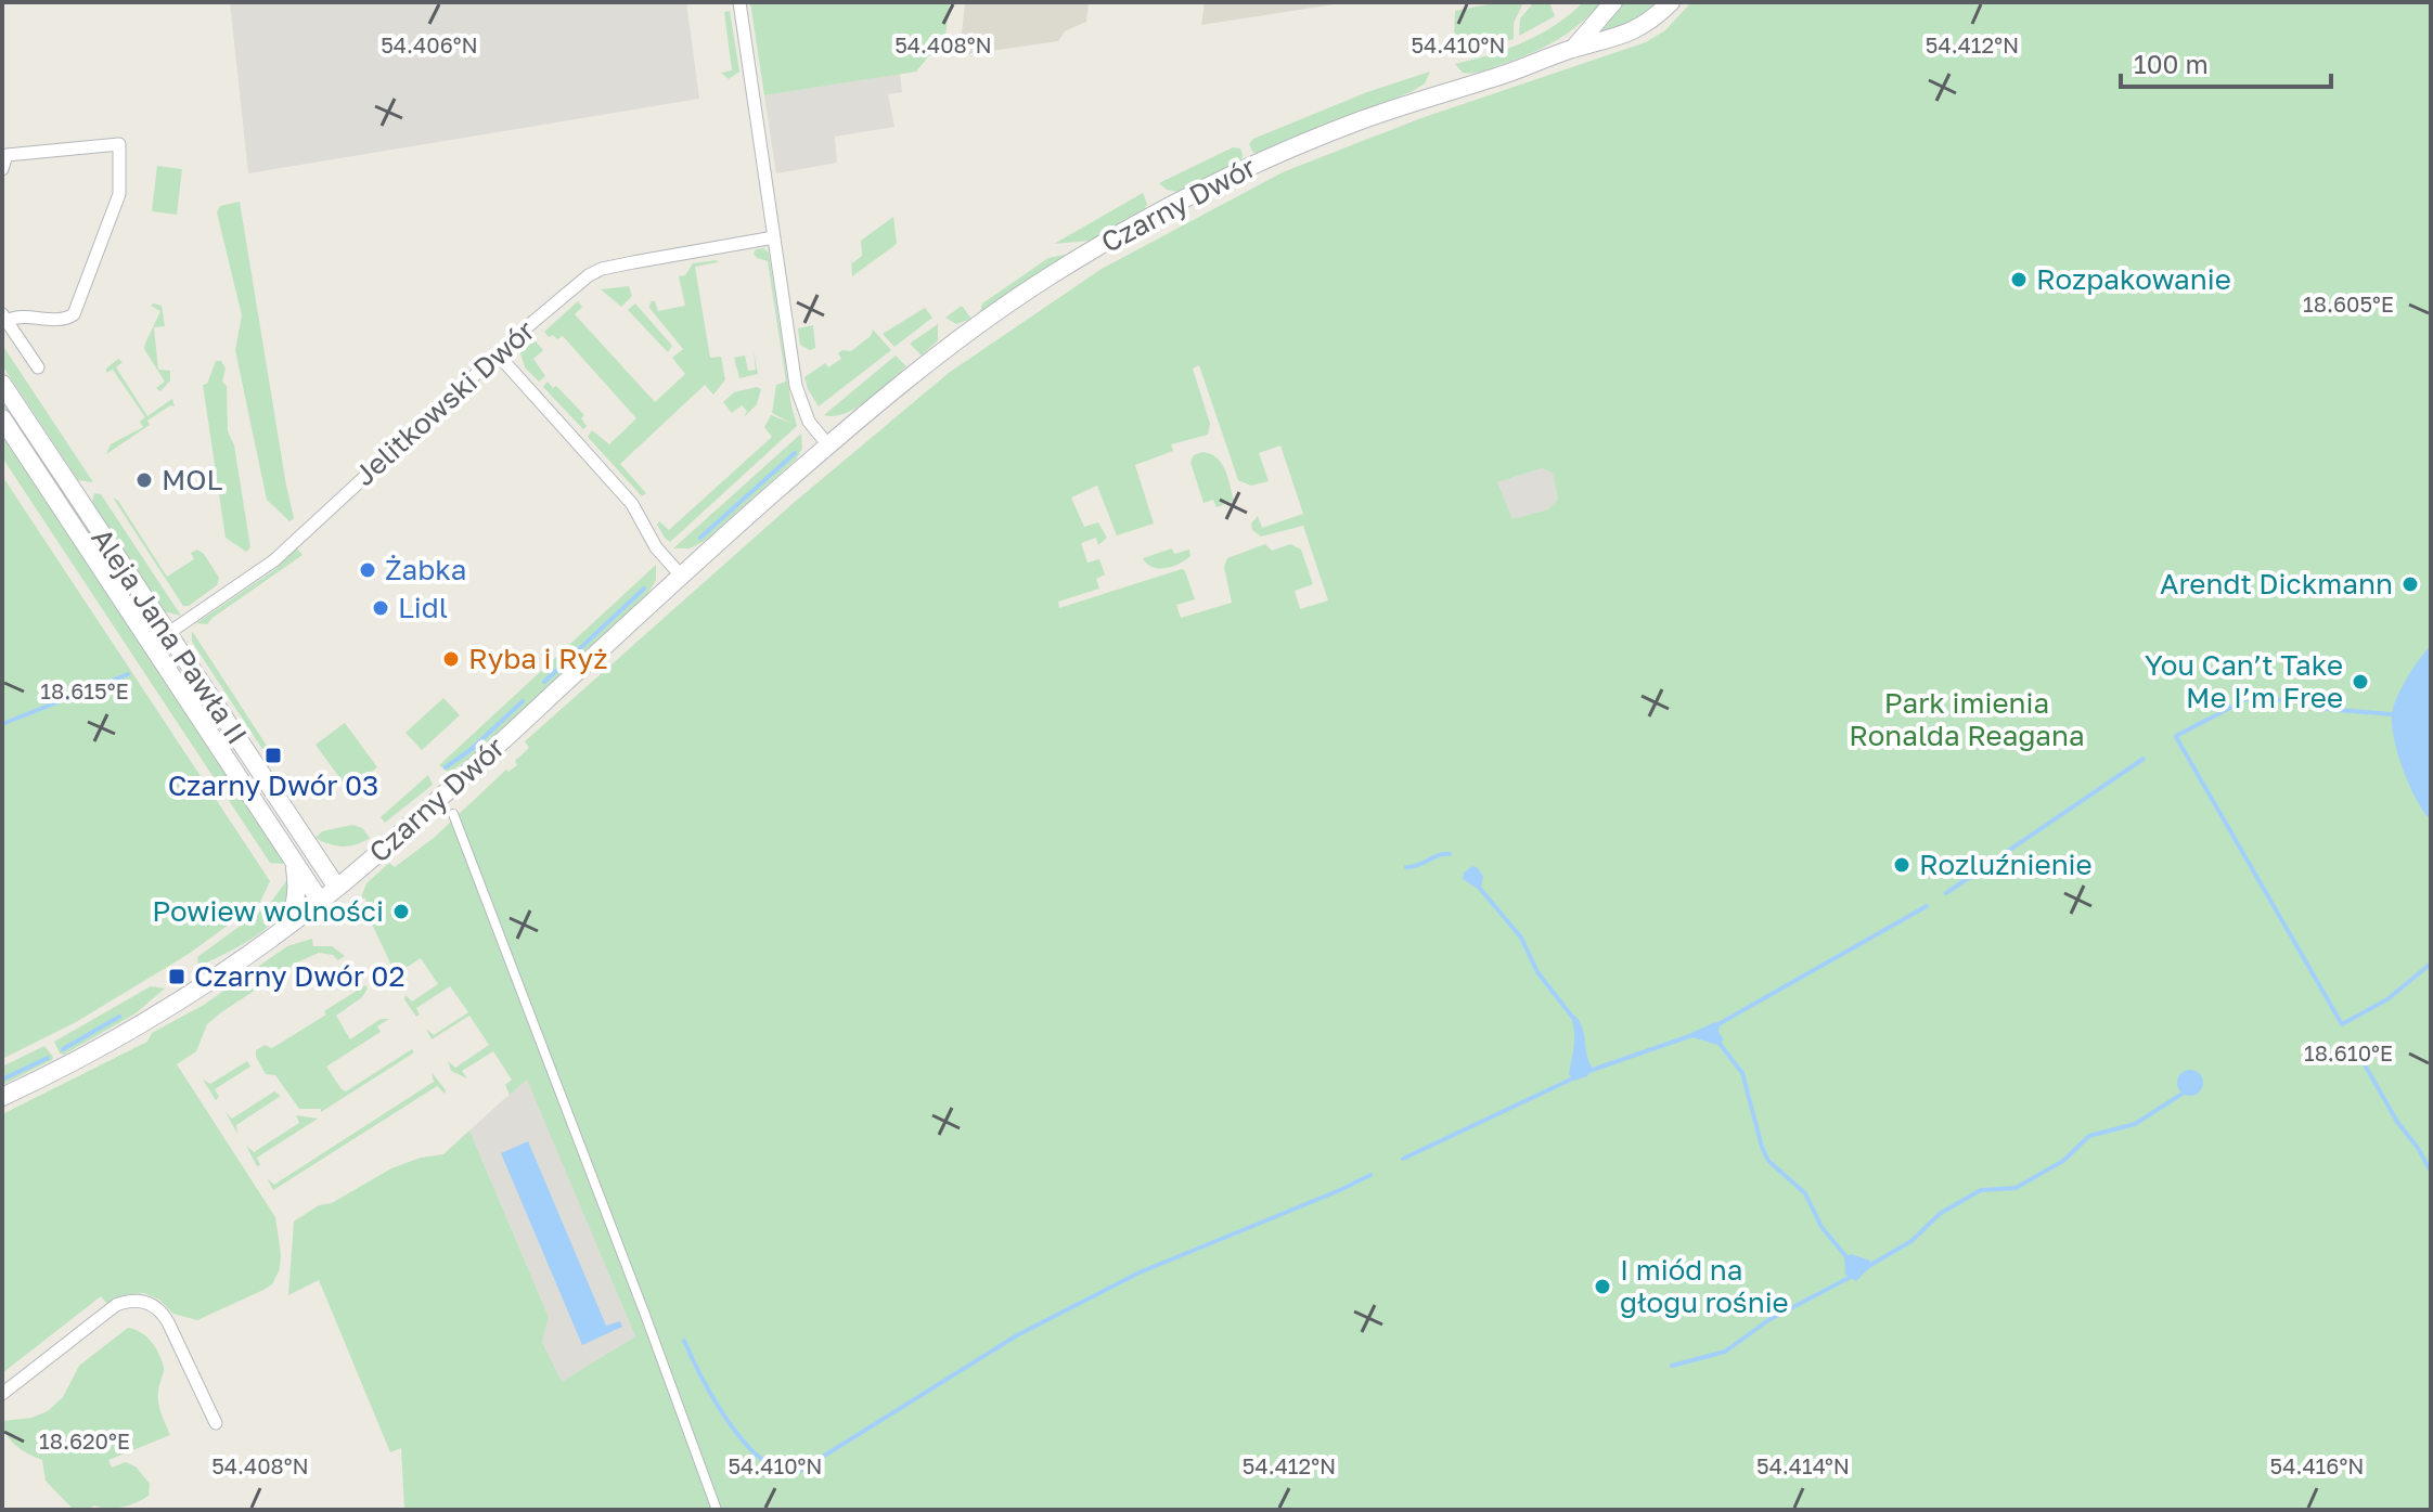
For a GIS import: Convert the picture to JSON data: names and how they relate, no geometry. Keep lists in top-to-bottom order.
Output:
{
  "streets": {
    "main road": ["Czarny Dwór", "Aleja Jana Pawła II"],
    "street": ["Jelitkowski Dwór"]
  },
  "crossings": [
    ["Czarny Dwór", "Aleja Jana Pawła II"],
    ["Jelitkowski Dwór", "Aleja Jana Pawła II"]
  ],
  "parks": ["Park imienia Ronalda Reagana"],
  "places": {
    "other": [
      "Rozpakowanie",
      "MOL",
      "Żabka",
      "Arendt Dickmann",
      "Lidl",
      "Ryba i Ryż",
      "You Can’t Take Me I’m Free",
      "Rozluźnienie",
      "Powiew wolności",
      "I miód na głogu rośnie"
    ],
    "transit": ["Czarny Dwór 03", "Czarny Dwór 02"]
  },
  "scale_bar": "100 m",
  "coordinates": [
    "54.406°N",
    "54.408°N",
    "54.410°N",
    "54.412°N",
    "18.605°E",
    "18.615°E",
    "18.610°E",
    "18.620°E",
    "54.414°N",
    "54.416°N"
  ]
}
